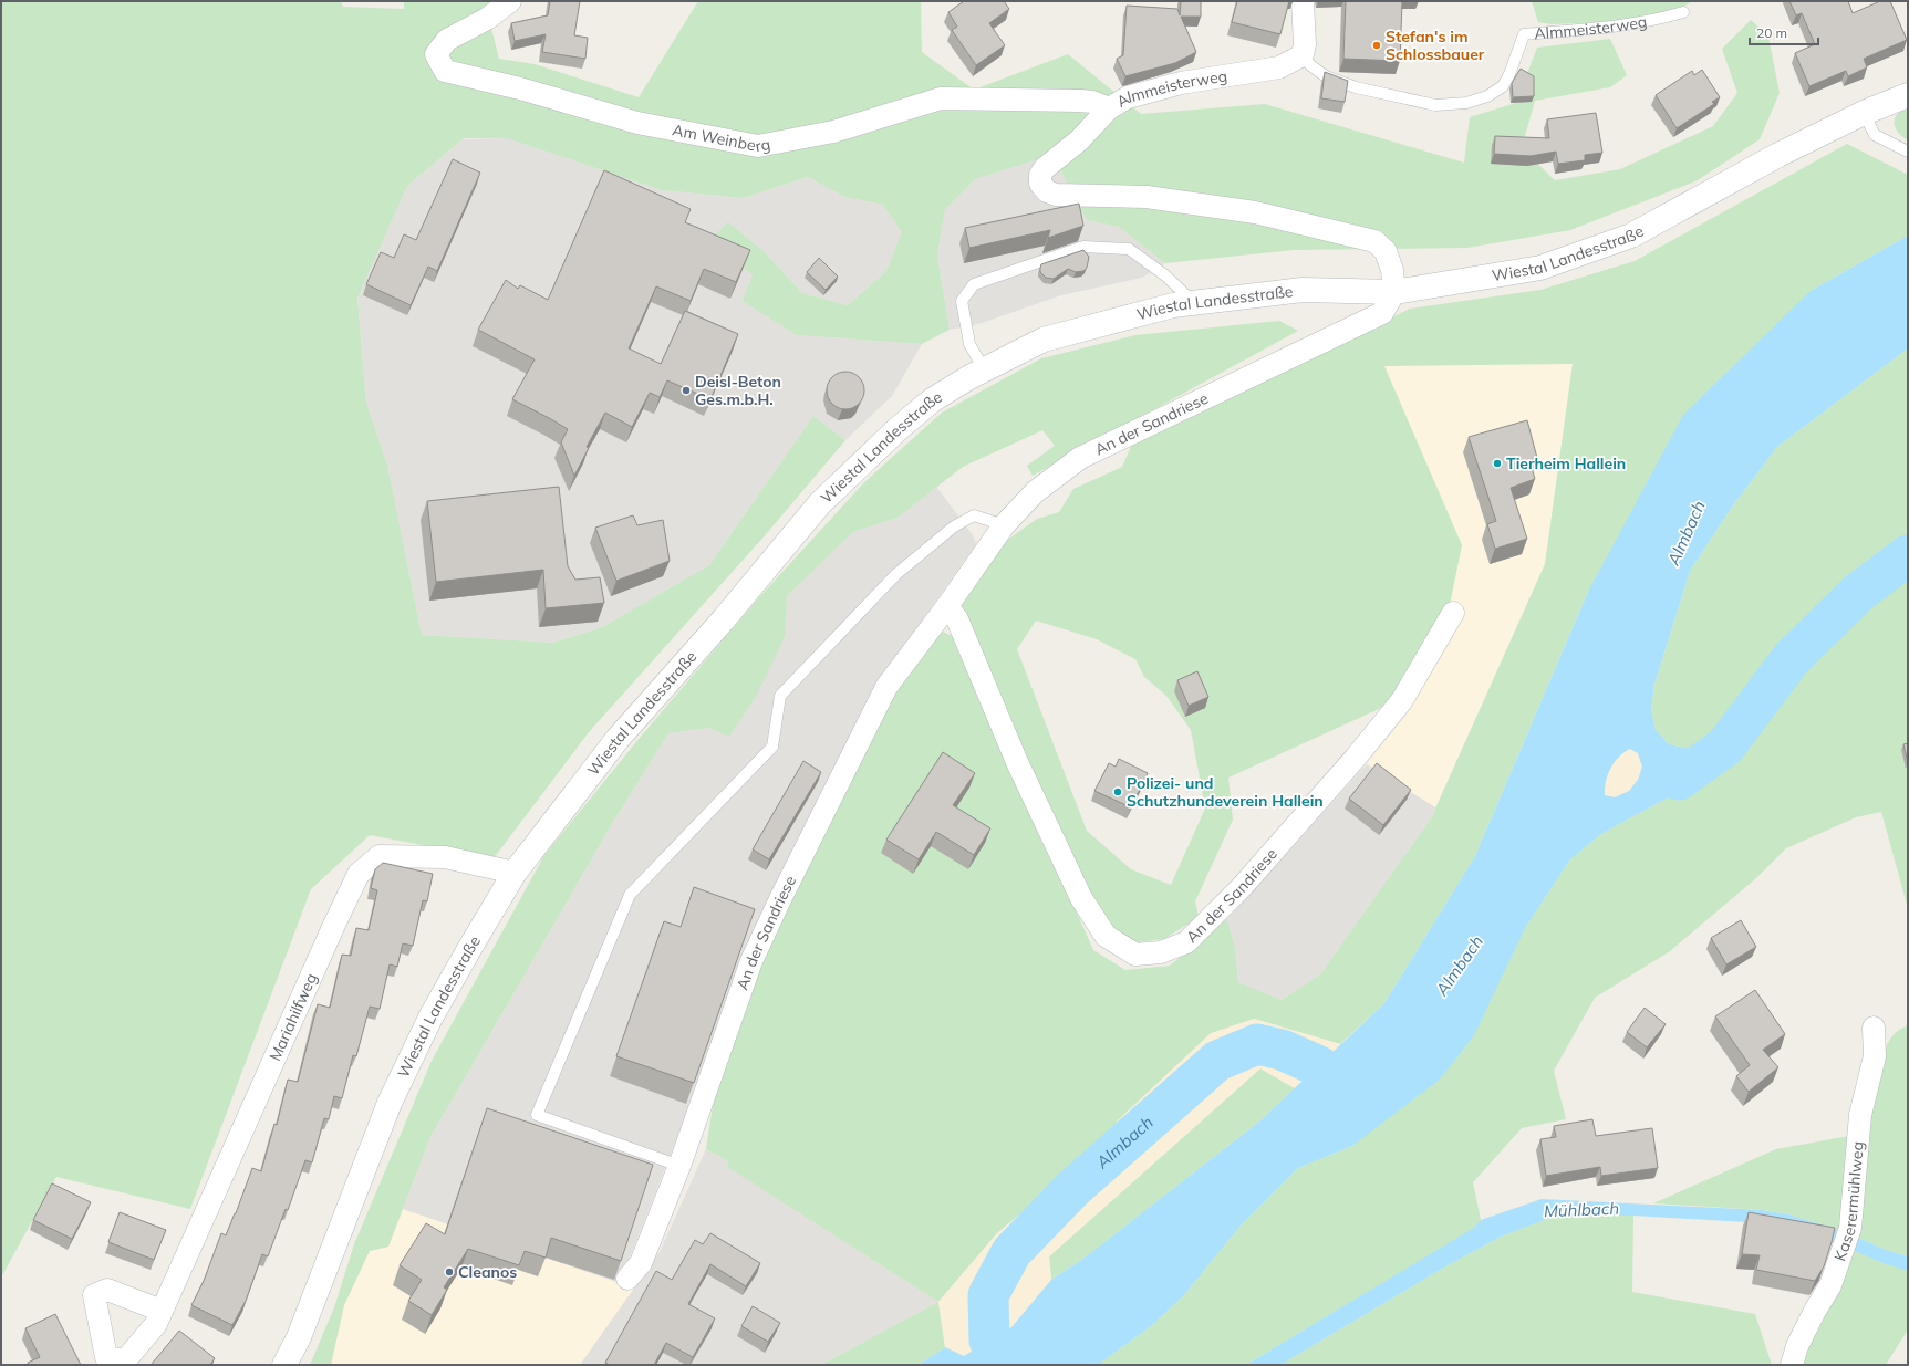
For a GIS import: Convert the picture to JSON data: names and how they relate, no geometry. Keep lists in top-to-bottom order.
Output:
{
  "streets": {
    "main road": ["Wiestal Landesstraße"],
    "street": [
      "Almmeisterweg",
      "Am Weinberg",
      "An der Sandriese",
      "Mariahilfweg",
      "Kaserermühlweg"
    ]
  },
  "crossings": [
    ["Almmeisterweg", "Am Weinberg"],
    ["Almmeisterweg", "Wiestal Landesstraße"],
    ["Almmeisterweg", "An der Sandriese"],
    ["Wiestal Landesstraße", "An der Sandriese"],
    ["Wiestal Landesstraße", "Mariahilfweg"]
  ],
  "water": ["Almbach", "Mühlbach"],
  "places": [
    "Stefan's im Schlossbauer",
    "Deisl-Beton Ges.m.b.H.",
    "Tierheim Hallein",
    "Polizei- und Schutzhundeverein Hallein",
    "Cleanos"
  ],
  "scale_bar": "20 m"
}
